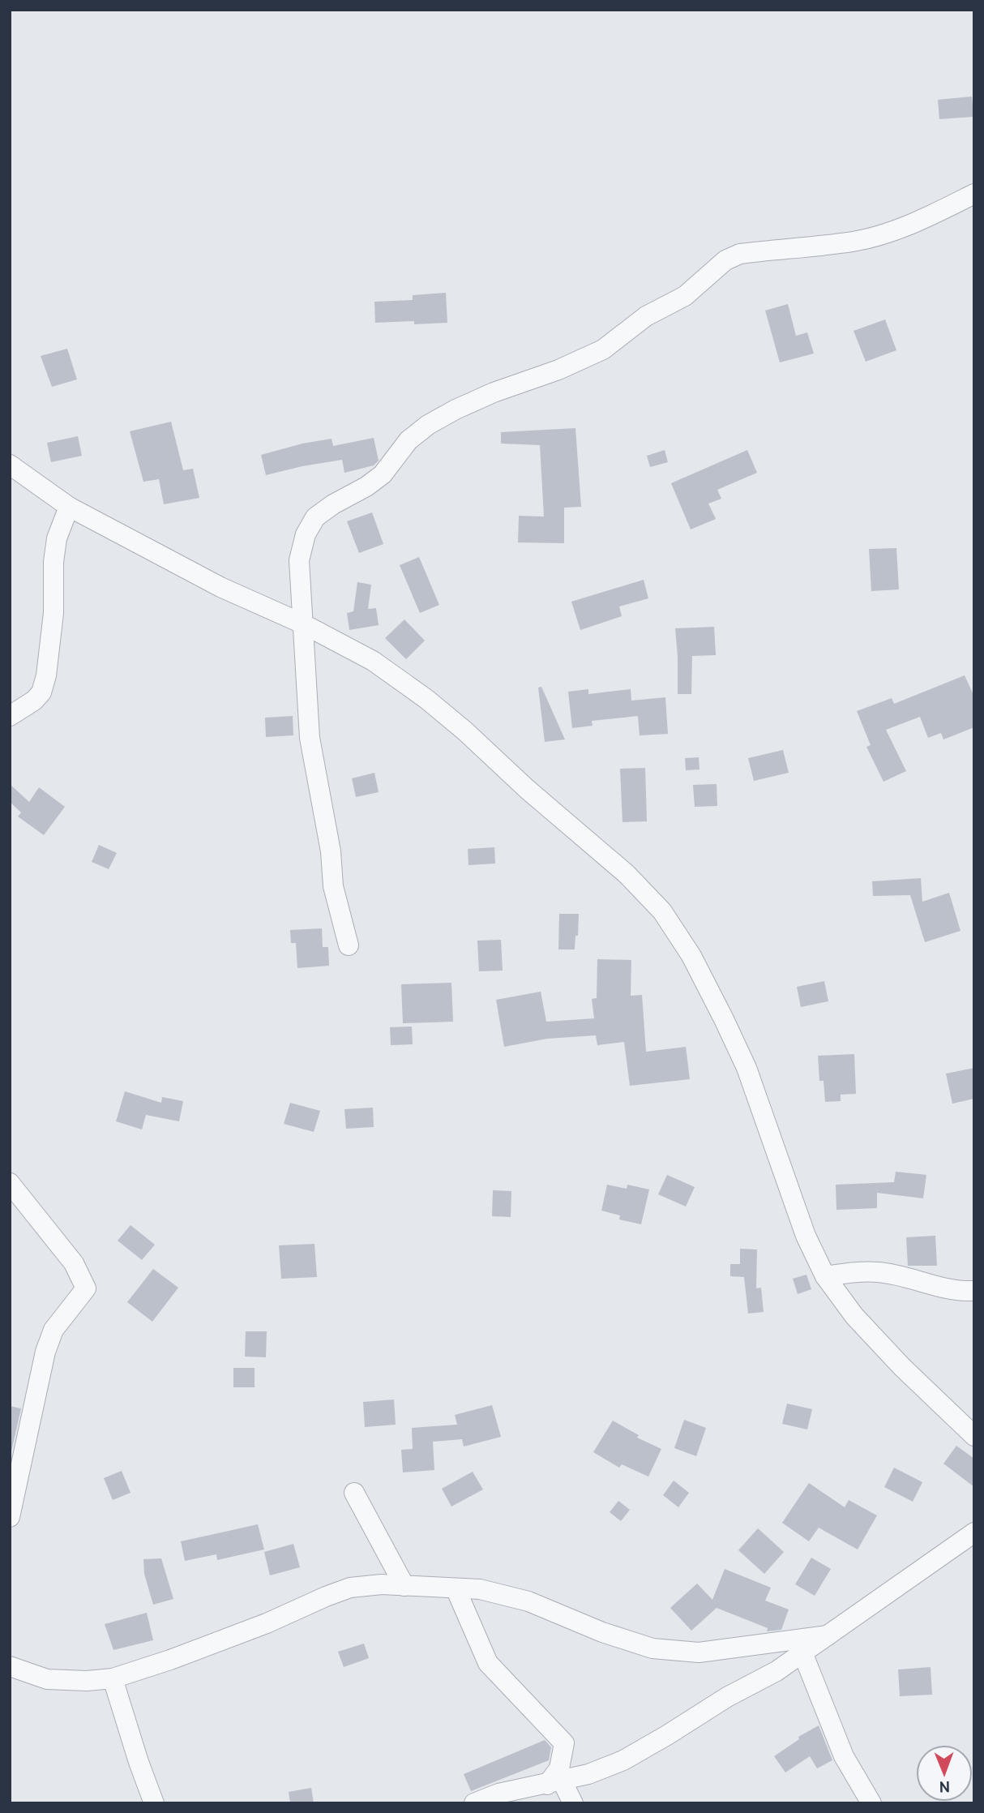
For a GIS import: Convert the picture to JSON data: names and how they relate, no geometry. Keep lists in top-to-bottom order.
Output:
{
  "north": "bottom"
}
